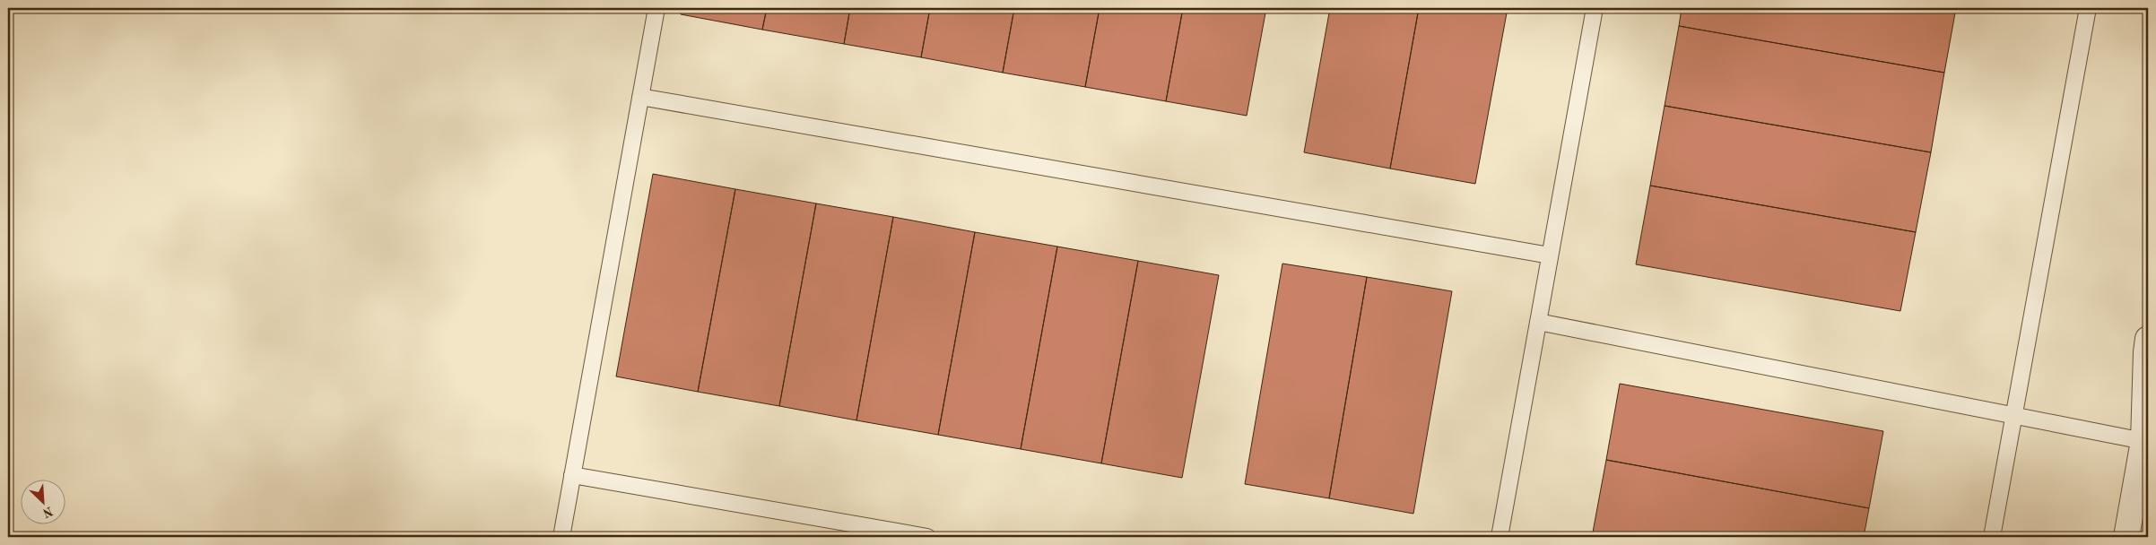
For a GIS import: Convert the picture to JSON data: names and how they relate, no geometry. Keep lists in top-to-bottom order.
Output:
{
  "north": "bottom right"
}
